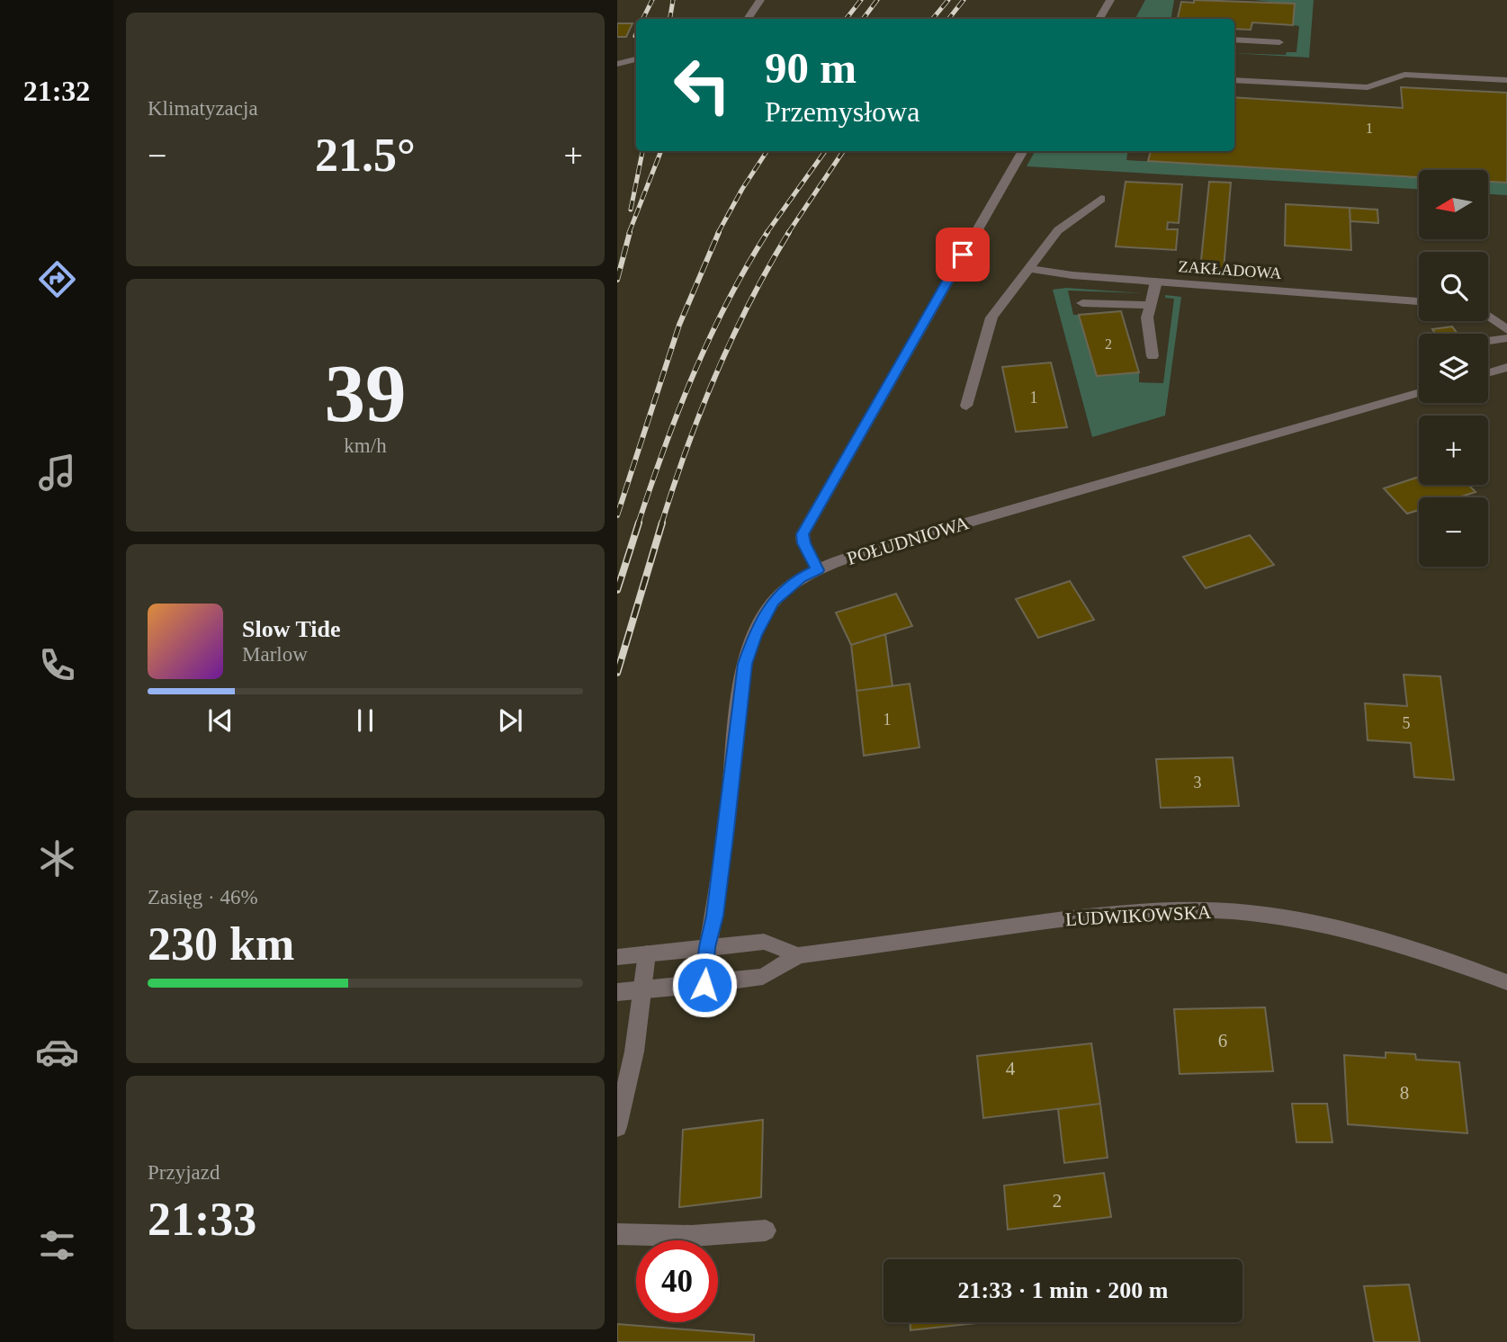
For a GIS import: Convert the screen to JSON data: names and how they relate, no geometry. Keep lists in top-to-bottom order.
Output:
{
  "streets": {
    "street": ["ZAKŁADOWA", "POŁUDNIOWA", "LUDWIKOWSKA"]
  },
  "crossings": [
    ["POŁUDNIOWA", "LUDWIKOWSKA"]
  ],
  "house_numbers": [
    "1",
    "2",
    "1",
    "1",
    "5",
    "3",
    "6",
    "4",
    "8",
    "2"
  ],
  "north": "left",
  "page": {
    "tabs": "21:32",
    "tile": [
      "Klimatyzacja",
      ["39", "km/h"],
      ["Zasięg · 46%", "230 km"],
      ["Przyjazd", "21:33"]
    ],
    "turn": ["90 m", "Przemysłowa"],
    "heat": ["−", "21.5°", "+"],
    "map_buttons": ["+", "−"],
    "song": ["Slow Tide", "Marlow"],
    "limit": "40",
    "trip": "21:33 · 1 min · 200 m"
  }
}
